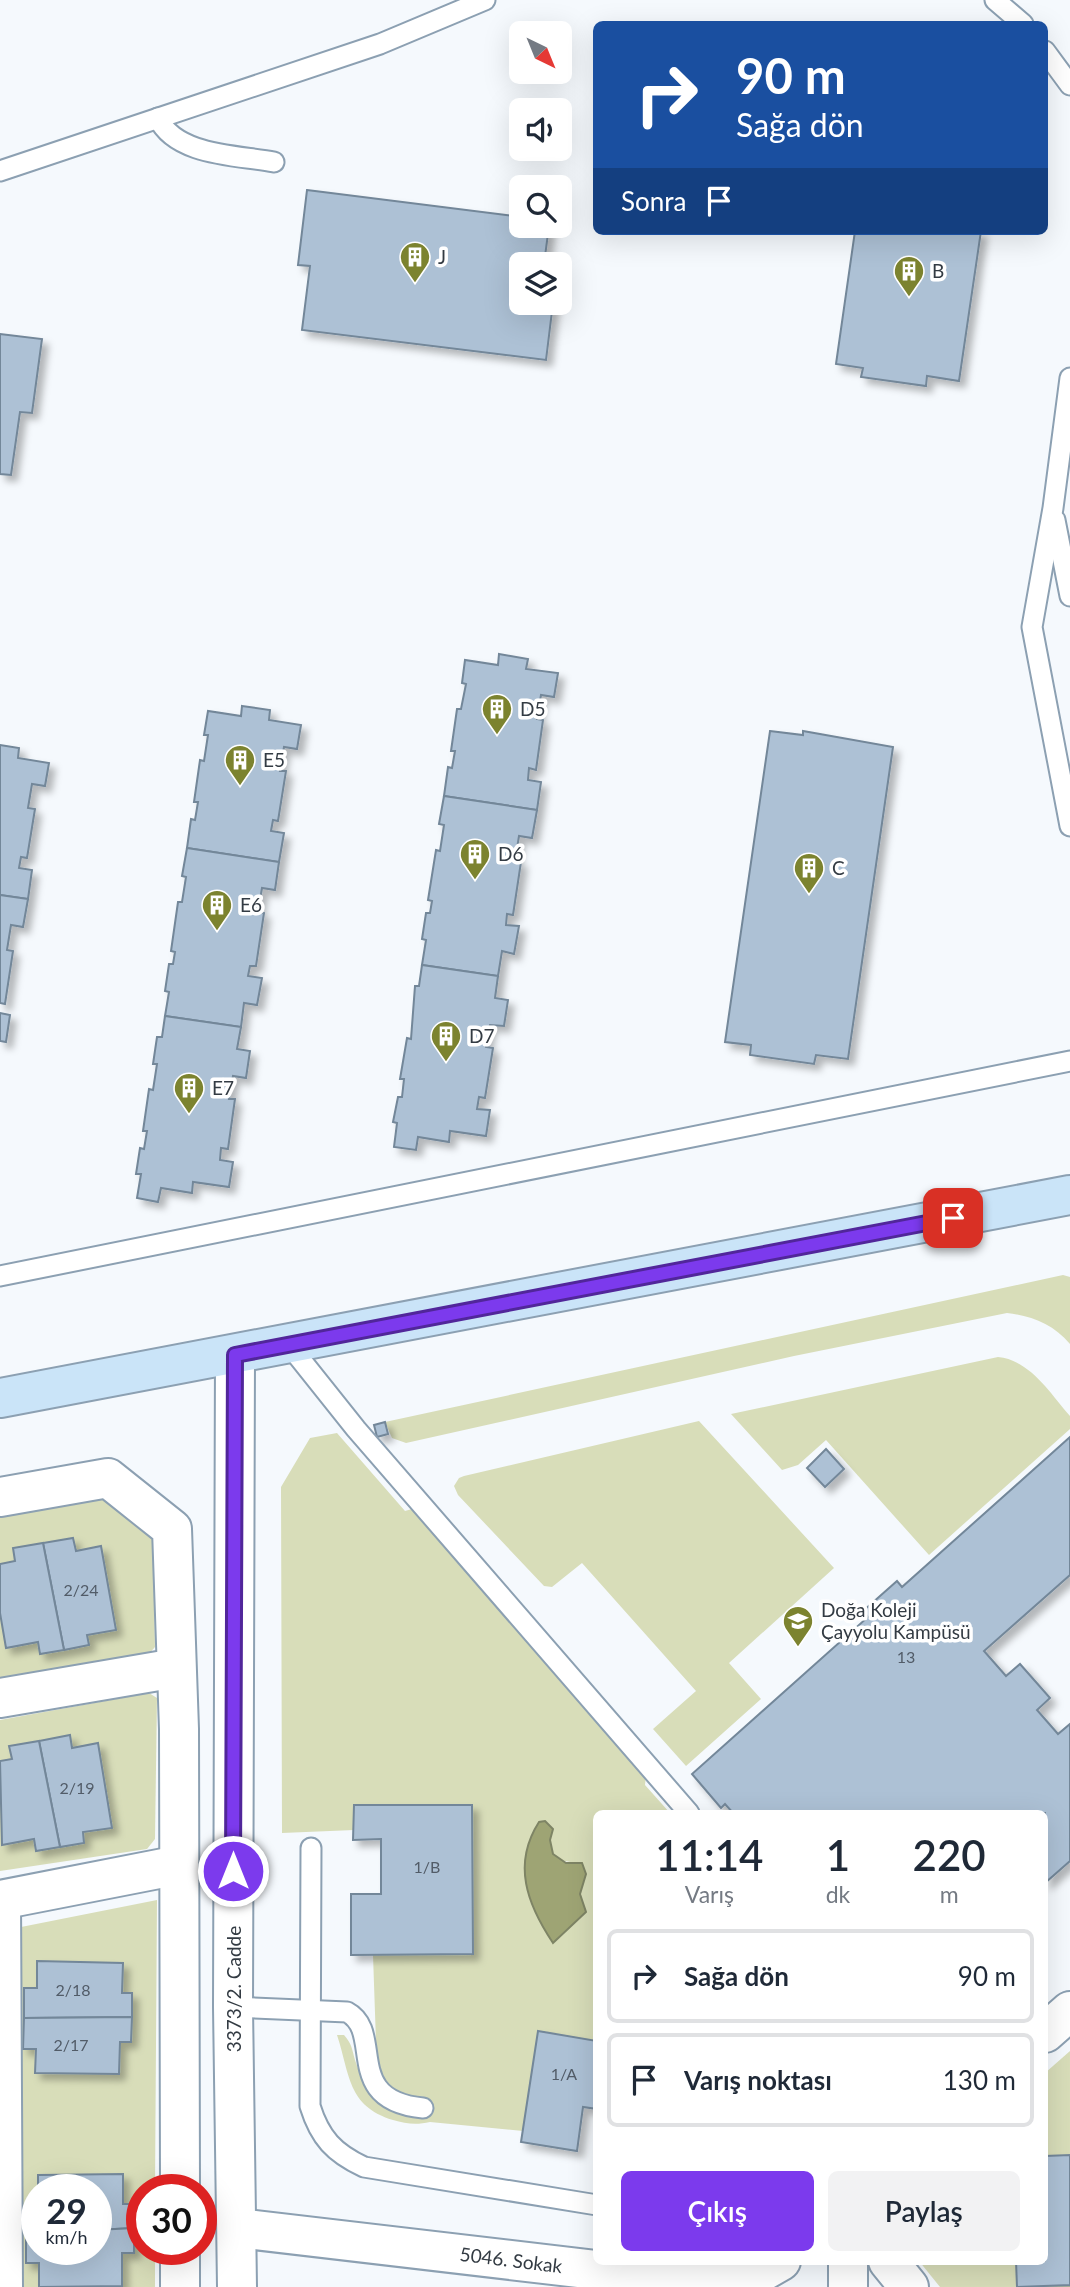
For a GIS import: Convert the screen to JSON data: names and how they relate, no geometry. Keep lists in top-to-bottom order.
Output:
{
  "streets": {
    "street": ["3373/2. Cadde", "5046. Sokak"]
  },
  "crossings": [
    ["3373/2. Cadde", "5046. Sokak"]
  ],
  "places": {
    "building": [
      "J",
      "B",
      "D5",
      "E5",
      "D6",
      "C",
      "E6",
      "D7",
      "E7"
    ],
    "school or university": ["Doğa Koleji Çayyolu Kampüsü"]
  },
  "house_numbers": [
    "2/24",
    "13",
    "2/19",
    "1/B",
    "2/18",
    "2/17",
    "1/A"
  ],
  "north": "bottom right",
  "page": {
    "turn": ["90 m", "Sağa dön"],
    "then": "Sonra",
    "eta": [
      "11:14",
      "Varış",
      "1",
      "dk",
      "220",
      "m"
    ],
    "list": [
      {
        "name": "Sağa dön",
        "value": "90 m"
      },
      {
        "name": "Varış noktası",
        "value": "130 m"
      }
    ],
    "buttons": ["Çıkış", "Paylaş"],
    "speed": "29 km/h",
    "limit": "30"
  }
}
